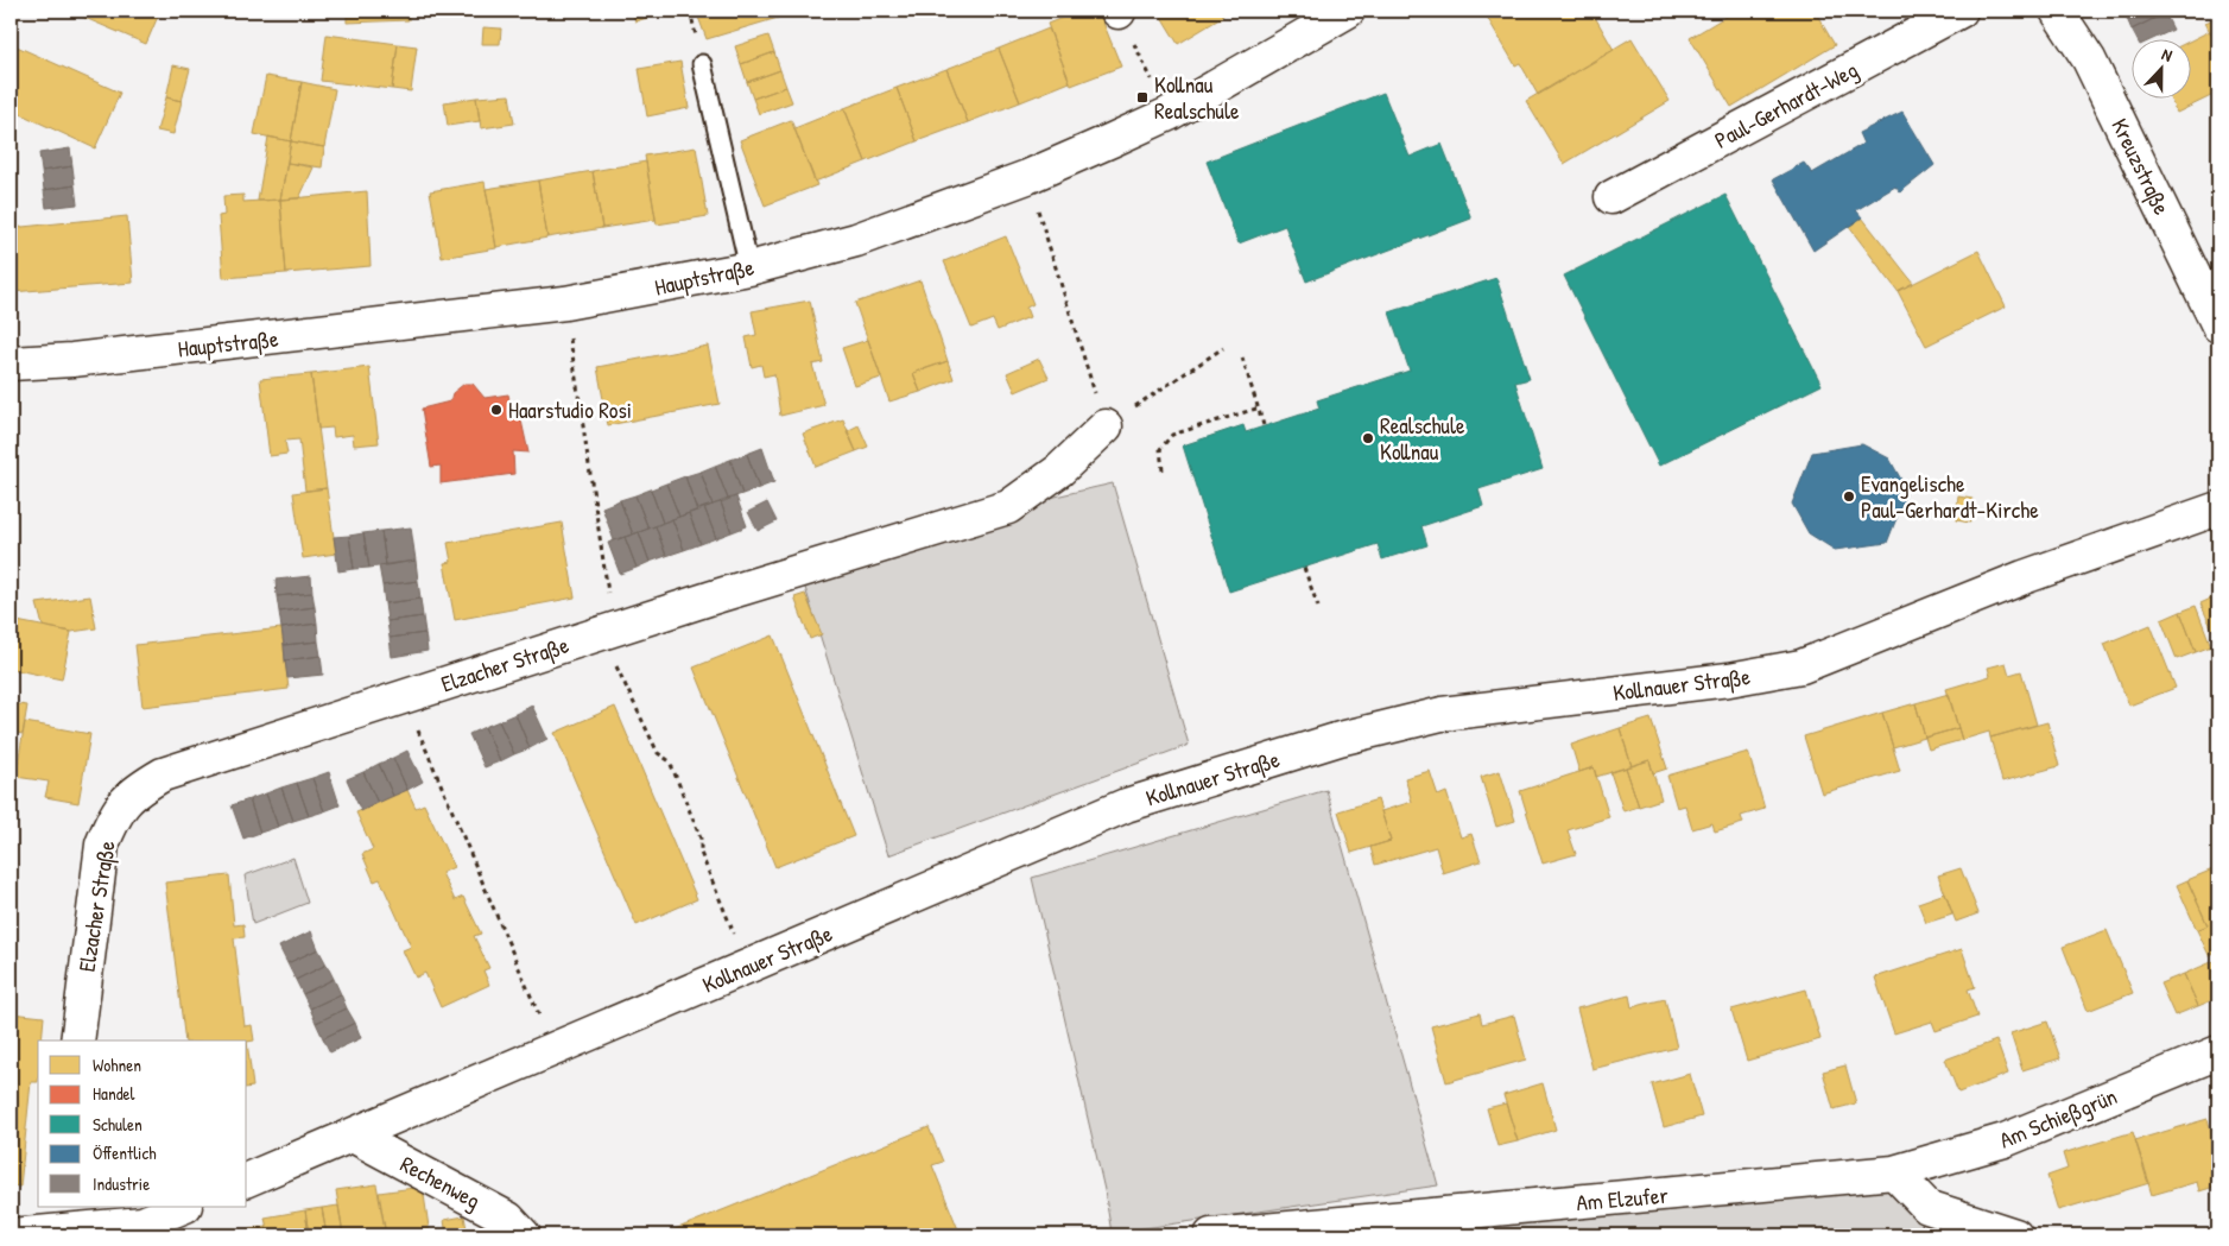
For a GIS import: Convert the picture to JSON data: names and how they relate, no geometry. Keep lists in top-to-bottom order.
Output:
{
  "streets": {
    "street": [
      "Paul-Gerhardt-Weg",
      "Kreuzstraße",
      "Hauptstraße",
      "Elzacher Straße",
      "Kollnauer Straße",
      "Am Schießgrün",
      "Rechenweg",
      "Am Elzufer"
    ]
  },
  "crossings": [
    ["Kollnauer Straße", "Rechenweg"],
    ["Am Schießgrün", "Am Elzufer"]
  ],
  "places": {
    "transit": ["Kollnau Realschule"],
    "other": ["Haarstudio Rosi", "Realschule Kollnau", "Evangelische Paul-Gerhardt-Kirche"]
  },
  "legend": [
    "Wohnen",
    "Handel",
    "Schulen",
    "Öffentlich",
    "Industrie"
  ],
  "north": "top"
}
